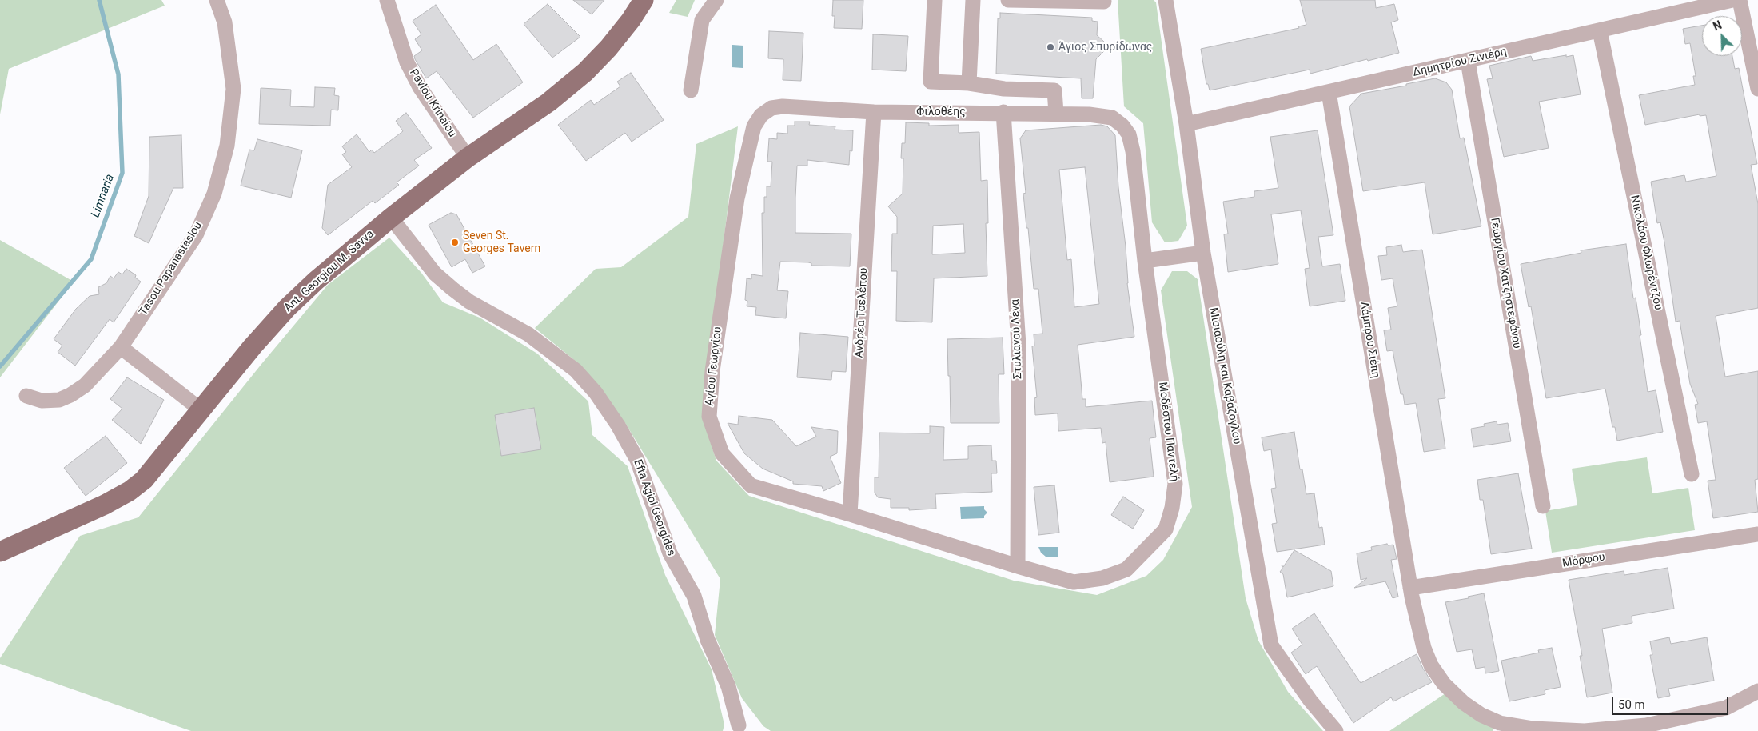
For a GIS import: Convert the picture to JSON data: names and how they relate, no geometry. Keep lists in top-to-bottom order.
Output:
{
  "streets": {
    "main road": ["Ant. Georgiou M. Savva"],
    "street": [
      "Δημητρίου Ζινιέρη",
      "Pavlou Krinaiou",
      "Φιλοθέης",
      "Νικολάου Φλωρέντζου",
      "Tasou Papanastasiou",
      "Γεωργίου Χατζηστεφάνου",
      "Ανδρέα Τσελέπου",
      "Στυλιανού Λένα",
      "Λάμπρου Σιέπη",
      "Αγίου Γεωργίου",
      "Μισιαούλη και Καβάζογλου",
      "Μοδέστου Παντελή",
      "Efta Agioi Georgides",
      "Μόρφου"
    ]
  },
  "crossings": [
    ["Δημητρίου Ζινιέρη", "Νικολάου Φλωρέντζου"],
    ["Δημητρίου Ζινιέρη", "Γεωργίου Χατζηστεφάνου"],
    ["Δημητρίου Ζινιέρη", "Λάμπρου Σιέπη"],
    ["Δημητρίου Ζινιέρη", "Μισιαούλη και Καβάζογλου"],
    ["Pavlou Krinaiou", "Ant. Georgiou M. Savva"],
    ["Φιλοθέης", "Ανδρέα Τσελέπου"],
    ["Φιλοθέης", "Στυλιανού Λένα"],
    ["Φιλοθέης", "Αγίου Γεωργίου"],
    ["Φιλοθέης", "Μοδέστου Παντελή"],
    ["Ant. Georgiou M. Savva", "Efta Agioi Georgides"],
    ["Ανδρέα Τσελέπου", "Αγίου Γεωργίου"],
    ["Στυλιανού Λένα", "Αγίου Γεωργίου"],
    ["Στυλιανού Λένα", "Μοδέστου Παντελή"],
    ["Λάμπρου Σιέπη", "Μόρφου"],
    ["Αγίου Γεωργίου", "Μοδέστου Παντελή"]
  ],
  "water": ["Limnaria"],
  "places": ["Άγιος Σπυρίδωνας", "Seven St. Georges Tavern"],
  "scale_bar": "50 m",
  "north": "top left"
}
